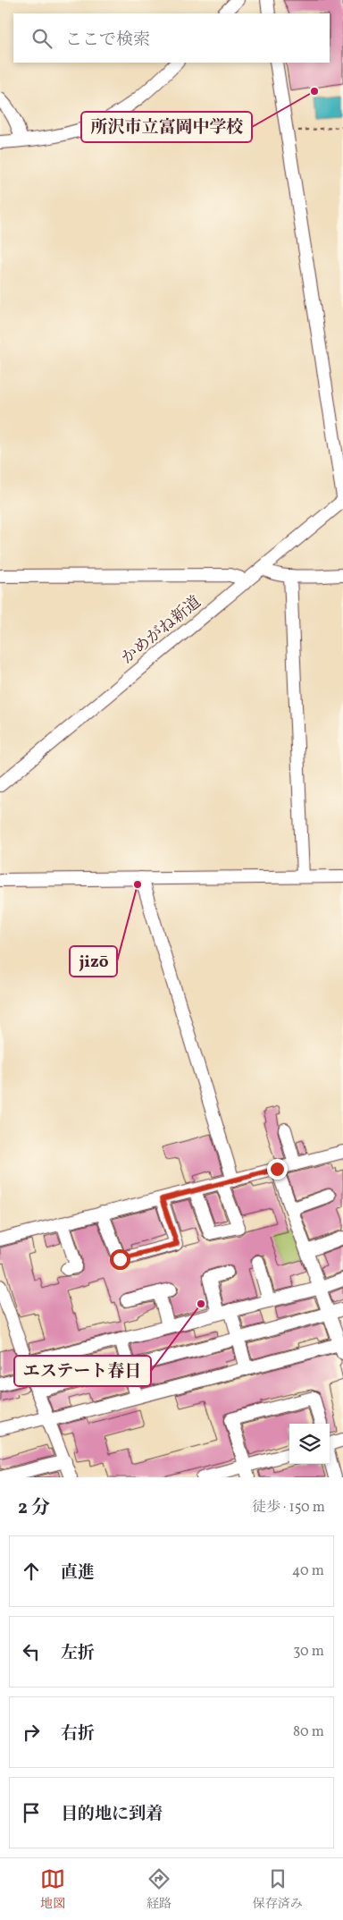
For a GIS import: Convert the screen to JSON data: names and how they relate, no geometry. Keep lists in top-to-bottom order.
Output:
{
  "streets": {
    "street": ["かめがね新道"]
  },
  "places": ["所沢市立富岡中学校", "jizō", "エステート春日"],
  "page": {
    "search": "ここで検索",
    "heading": ["2 分", "徒歩 · 150 m"],
    "list": [
      ["直進", "40 m"],
      ["左折", "30 m"],
      ["右折", "80 m"],
      "目的地に到着"
    ],
    "nav": ["地図", "経路", "保存済み"]
  }
}
